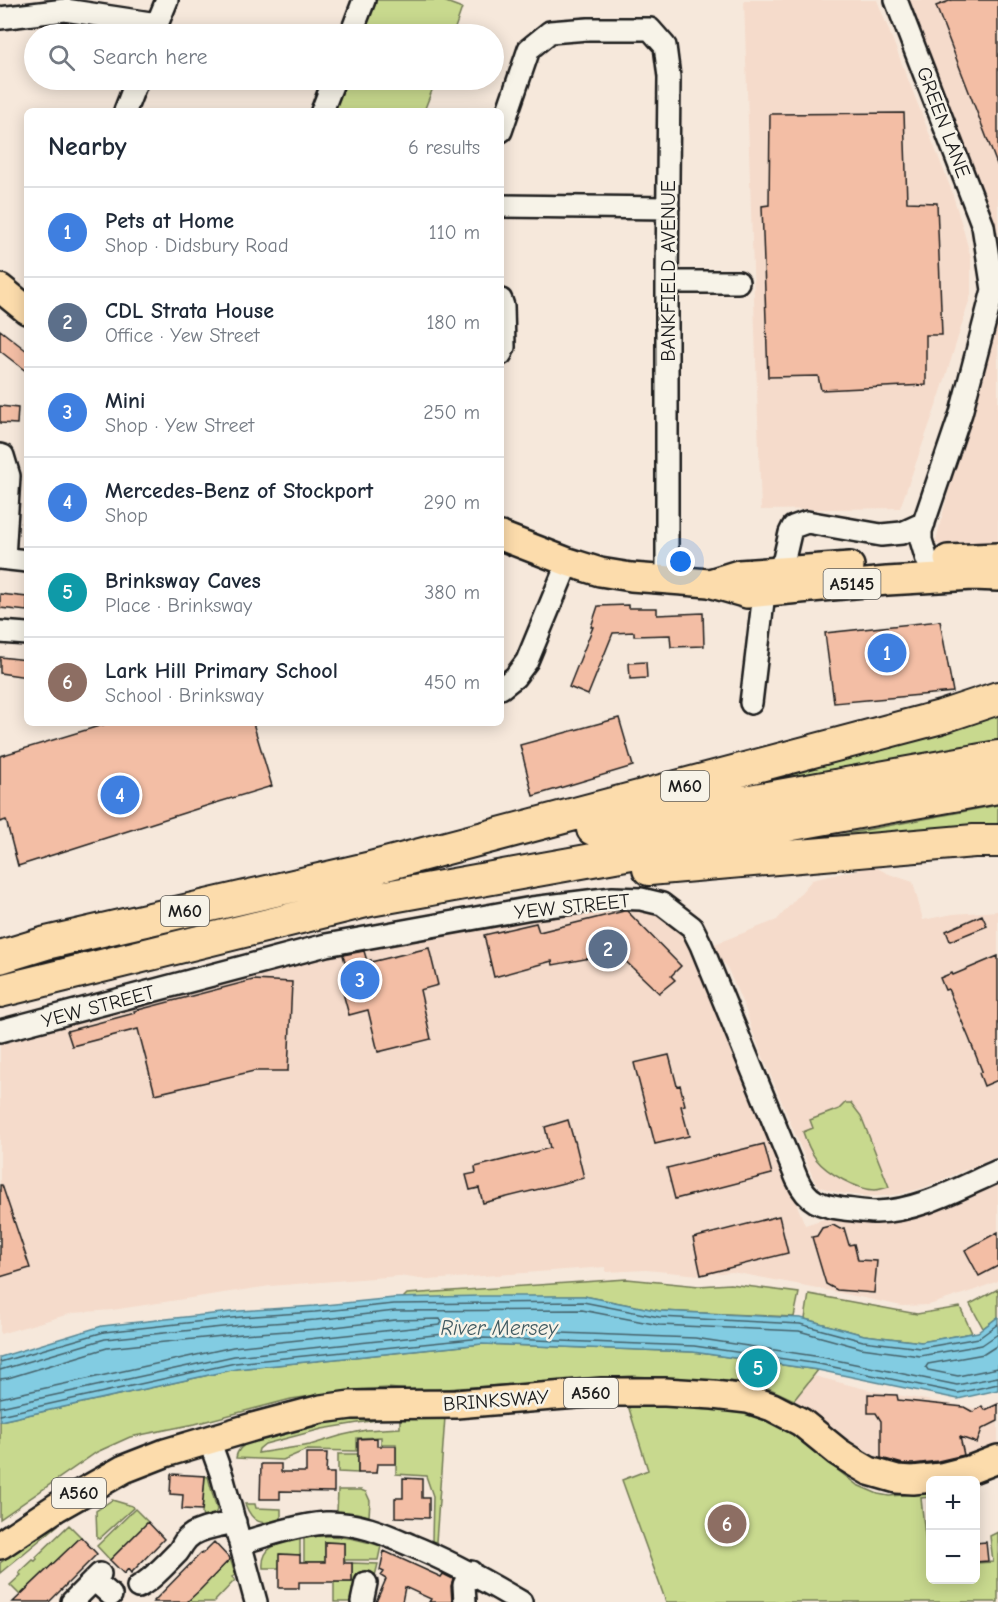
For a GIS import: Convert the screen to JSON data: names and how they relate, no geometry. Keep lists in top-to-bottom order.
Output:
{
  "streets": {
    "highway": ["M60"],
    "main road": ["A5145", "A560", "BRINKSWAY"],
    "street": ["GREEN LANE", "BANKFIELD AVENUE", "YEW STREET"]
  },
  "crossings": [
    ["GREEN LANE", "A5145"],
    ["BANKFIELD AVENUE", "A5145"]
  ],
  "water": ["River Mersey"],
  "page": {
    "search": "Search here",
    "heading": ["Nearby", "6 results"],
    "list": [
      {
        "mark": "1",
        "name": "Pets at Home",
        "note": "Shop · Didsbury Road",
        "value": "110 m"
      },
      {
        "mark": "2",
        "name": "CDL Strata House",
        "note": "Office · Yew Street",
        "value": "180 m"
      },
      {
        "mark": "3",
        "name": "Mini",
        "note": "Shop · Yew Street",
        "value": "250 m"
      },
      {
        "mark": "4",
        "name": "Mercedes-Benz of Stockport",
        "note": "Shop",
        "value": "290 m"
      },
      {
        "mark": "5",
        "name": "Brinksway Caves",
        "note": "Place · Brinksway",
        "value": "380 m"
      },
      {
        "mark": "6",
        "name": "Lark Hill Primary School",
        "note": "School · Brinksway",
        "value": "450 m"
      }
    ],
    "pins": [
      "1",
      "4",
      "2",
      "3",
      "5",
      "6"
    ],
    "map_buttons": ["+", "−"]
  }
}
